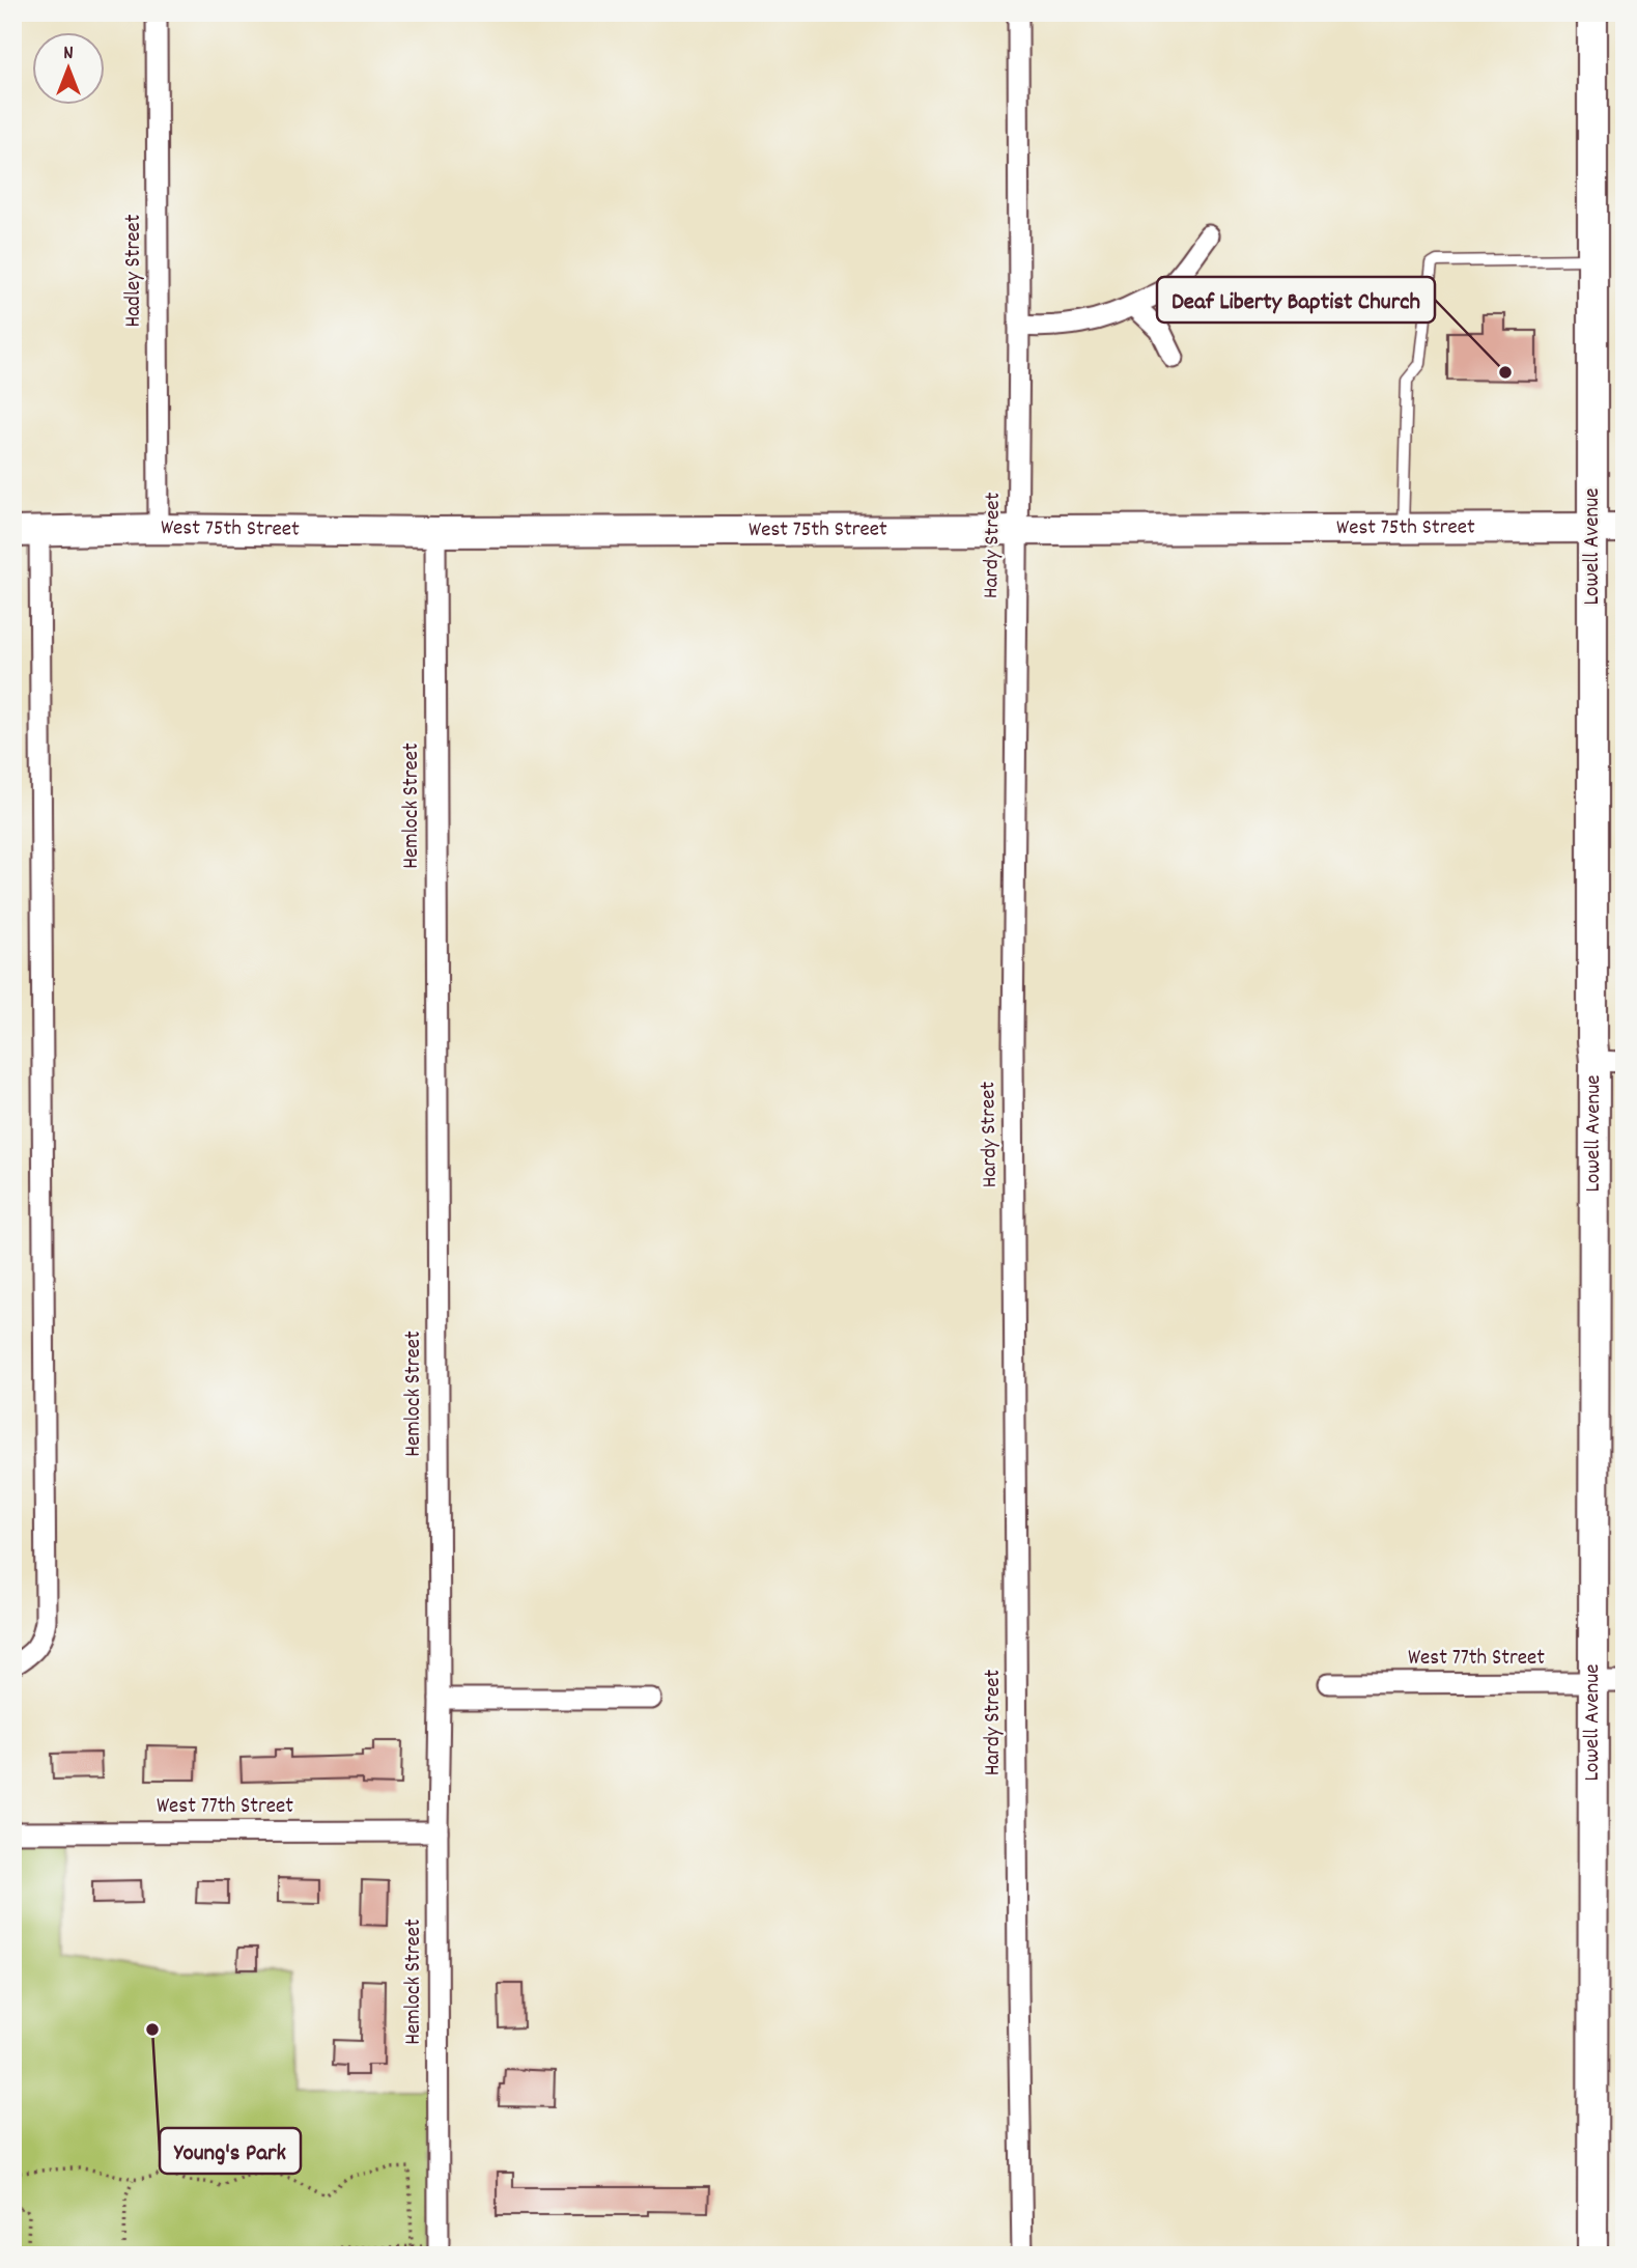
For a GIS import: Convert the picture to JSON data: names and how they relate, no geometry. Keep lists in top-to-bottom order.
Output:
{
  "streets": {
    "street": [
      "Hadley Street",
      "West 75th Street",
      "Hardy Street",
      "Lowell Avenue",
      "Hemlock Street",
      "West 77th Street"
    ]
  },
  "crossings": [
    ["Hadley Street", "West 75th Street"],
    ["West 75th Street", "Hardy Street"],
    ["West 75th Street", "Lowell Avenue"],
    ["West 75th Street", "Hemlock Street"],
    ["Lowell Avenue", "West 77th Street"],
    ["Hemlock Street", "West 77th Street"]
  ],
  "places": ["Deaf Liberty Baptist Church", "Young's Park"],
  "north": "top"
}
